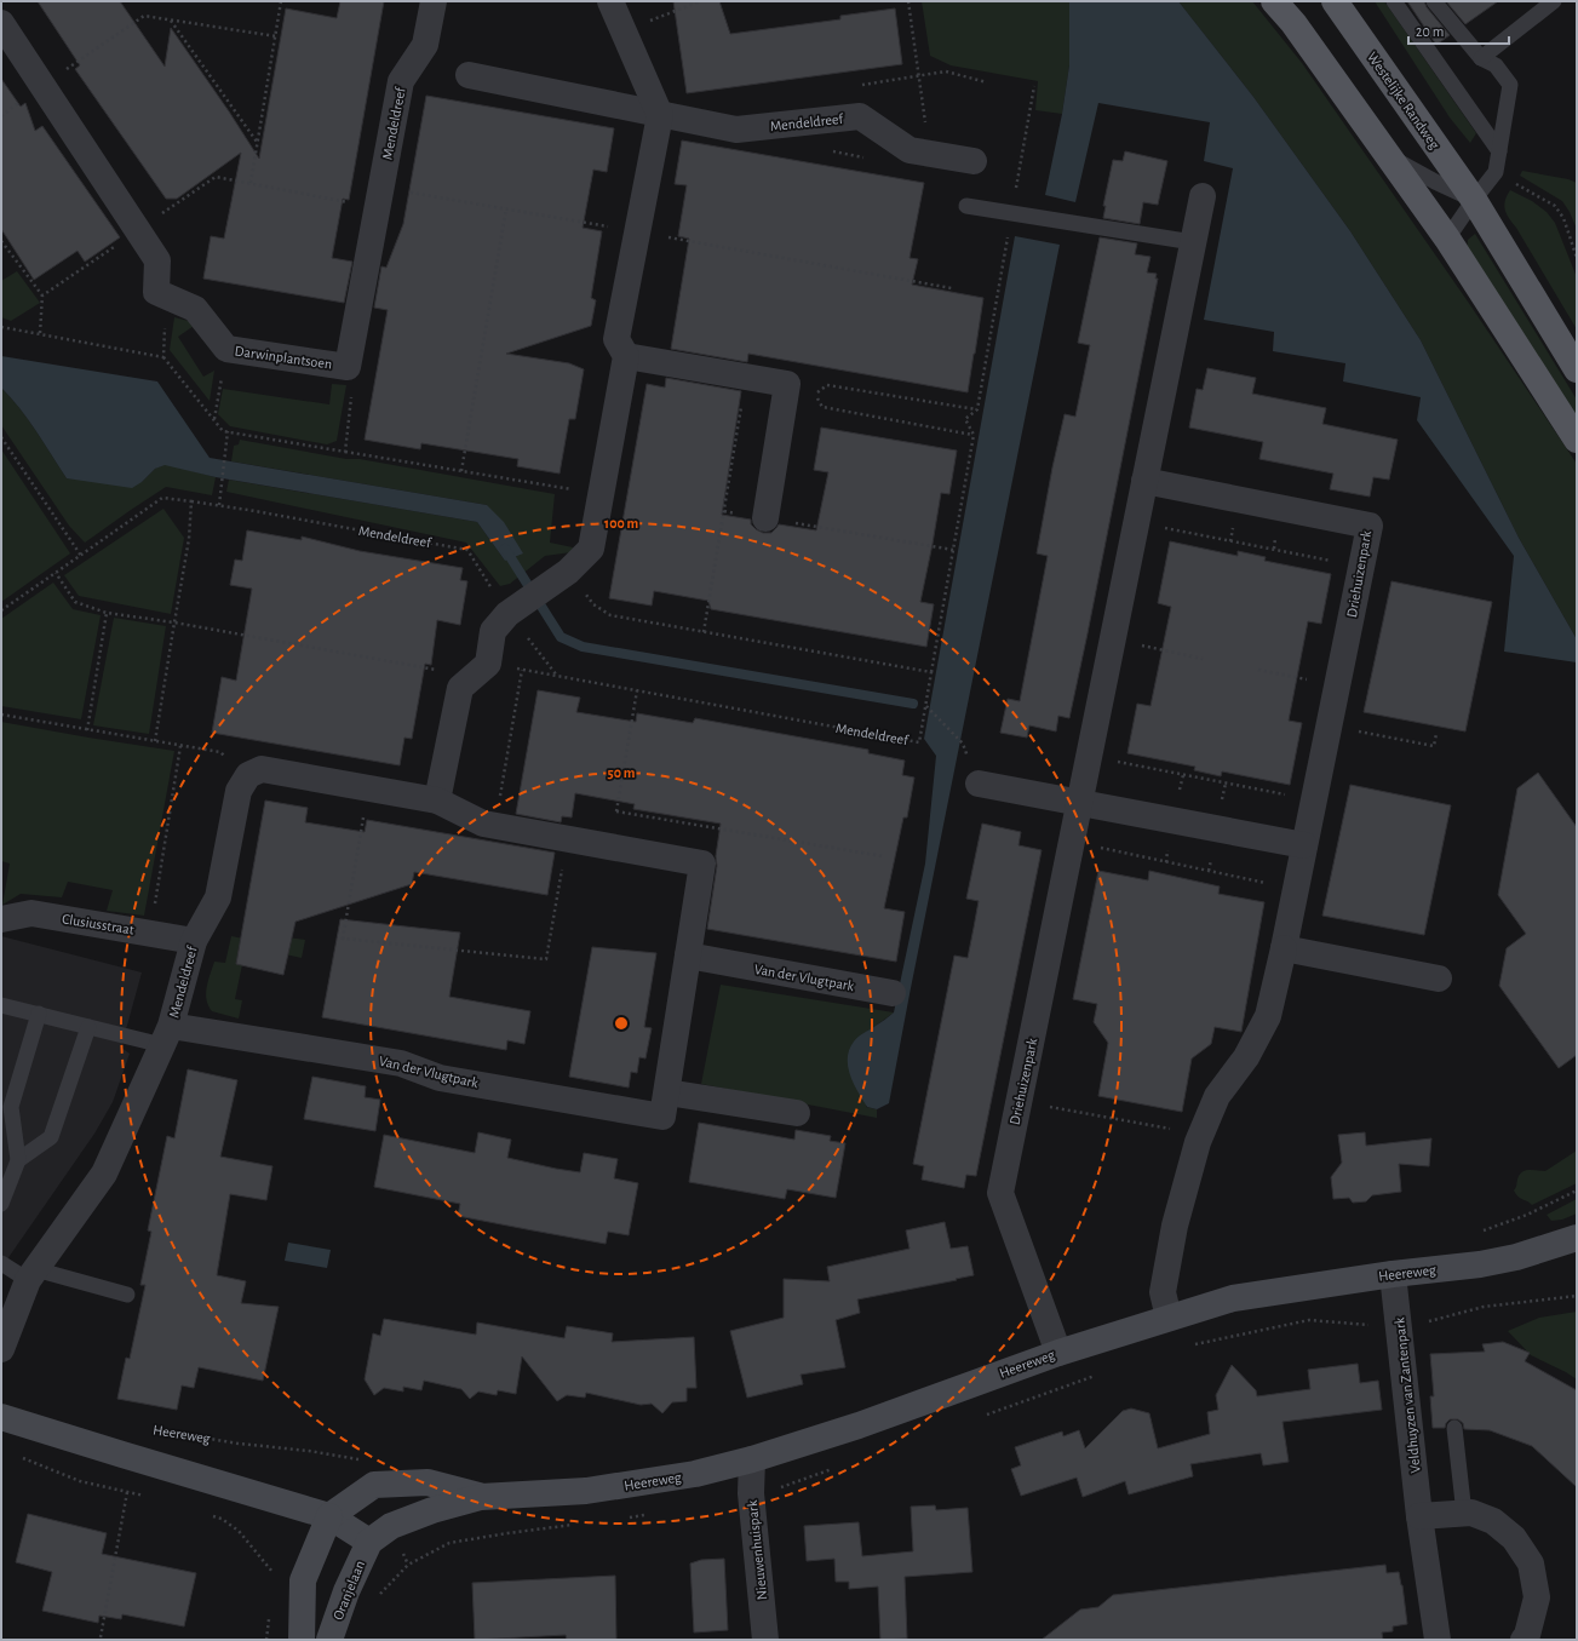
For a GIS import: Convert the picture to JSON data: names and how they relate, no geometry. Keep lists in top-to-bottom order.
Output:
{
  "streets": {
    "main road": ["Westelijke Randweg", "Heereweg", "Oranjelaan"],
    "street": [
      "Mendeldreef",
      "Darwinplantsoen",
      "Driehuizenpark",
      "Clusiusstraat",
      "Van der Vlugtpark",
      "Veldhuyzen van Zantenpark",
      "Nieuwenhuispark"
    ]
  },
  "crossings": [
    ["Mendeldreef", "Darwinplantsoen"],
    ["Mendeldreef", "Clusiusstraat"],
    ["Mendeldreef", "Van der Vlugtpark"],
    ["Driehuizenpark", "Heereweg"],
    ["Heereweg", "Veldhuyzen van Zantenpark"],
    ["Heereweg", "Nieuwenhuispark"],
    ["Heereweg", "Oranjelaan"]
  ],
  "scale_bar": "20 m",
  "rings": ["100 m", "50 m"]
}
